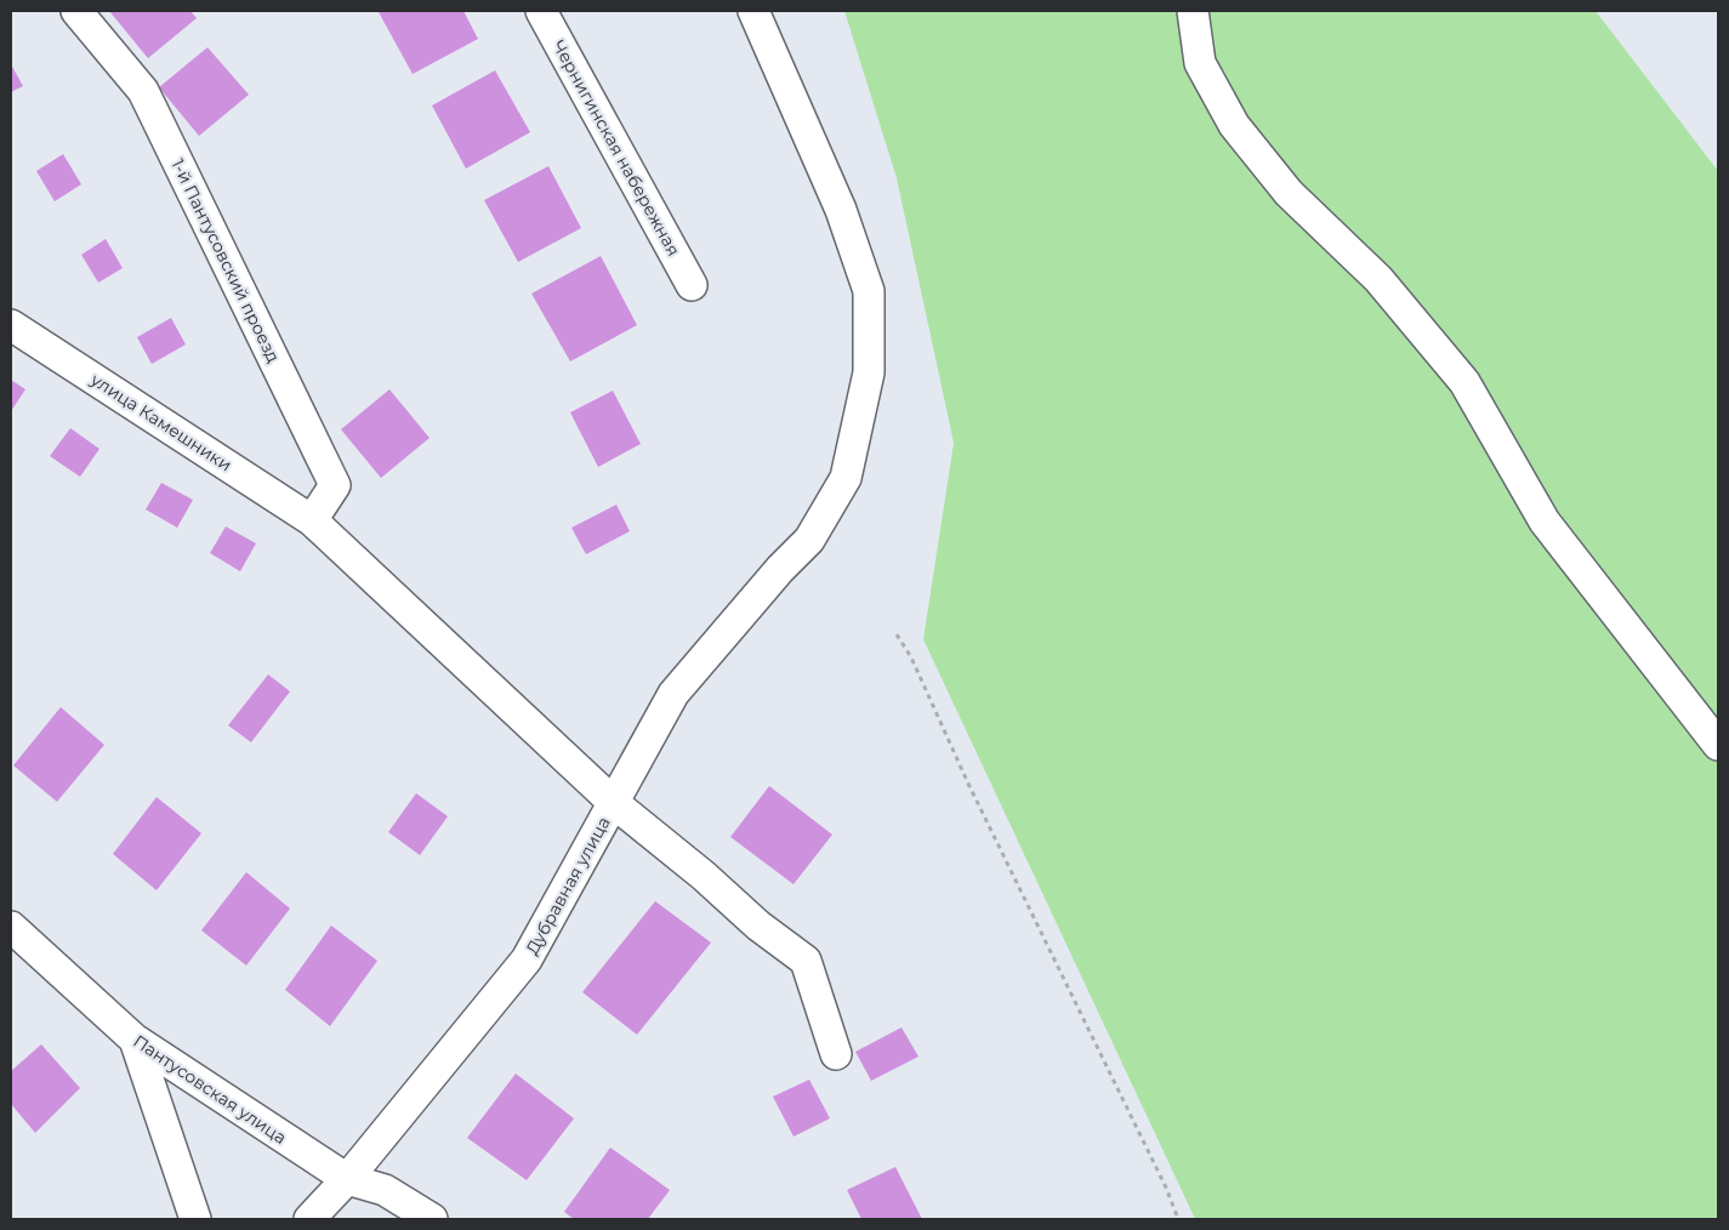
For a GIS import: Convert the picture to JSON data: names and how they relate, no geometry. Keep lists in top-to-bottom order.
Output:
{
  "streets": {
    "street": [
      "Чернигинская набережная",
      "1-й Пантусовский проезд",
      "улица Камешники",
      "Дубравная улица",
      "Пантусовская улица"
    ]
  },
  "crossings": [
    ["1-й Пантусовский проезд", "улица Камешники"],
    ["улица Камешники", "Дубравная улица"],
    ["Дубравная улица", "Пантусовская улица"]
  ]
}
